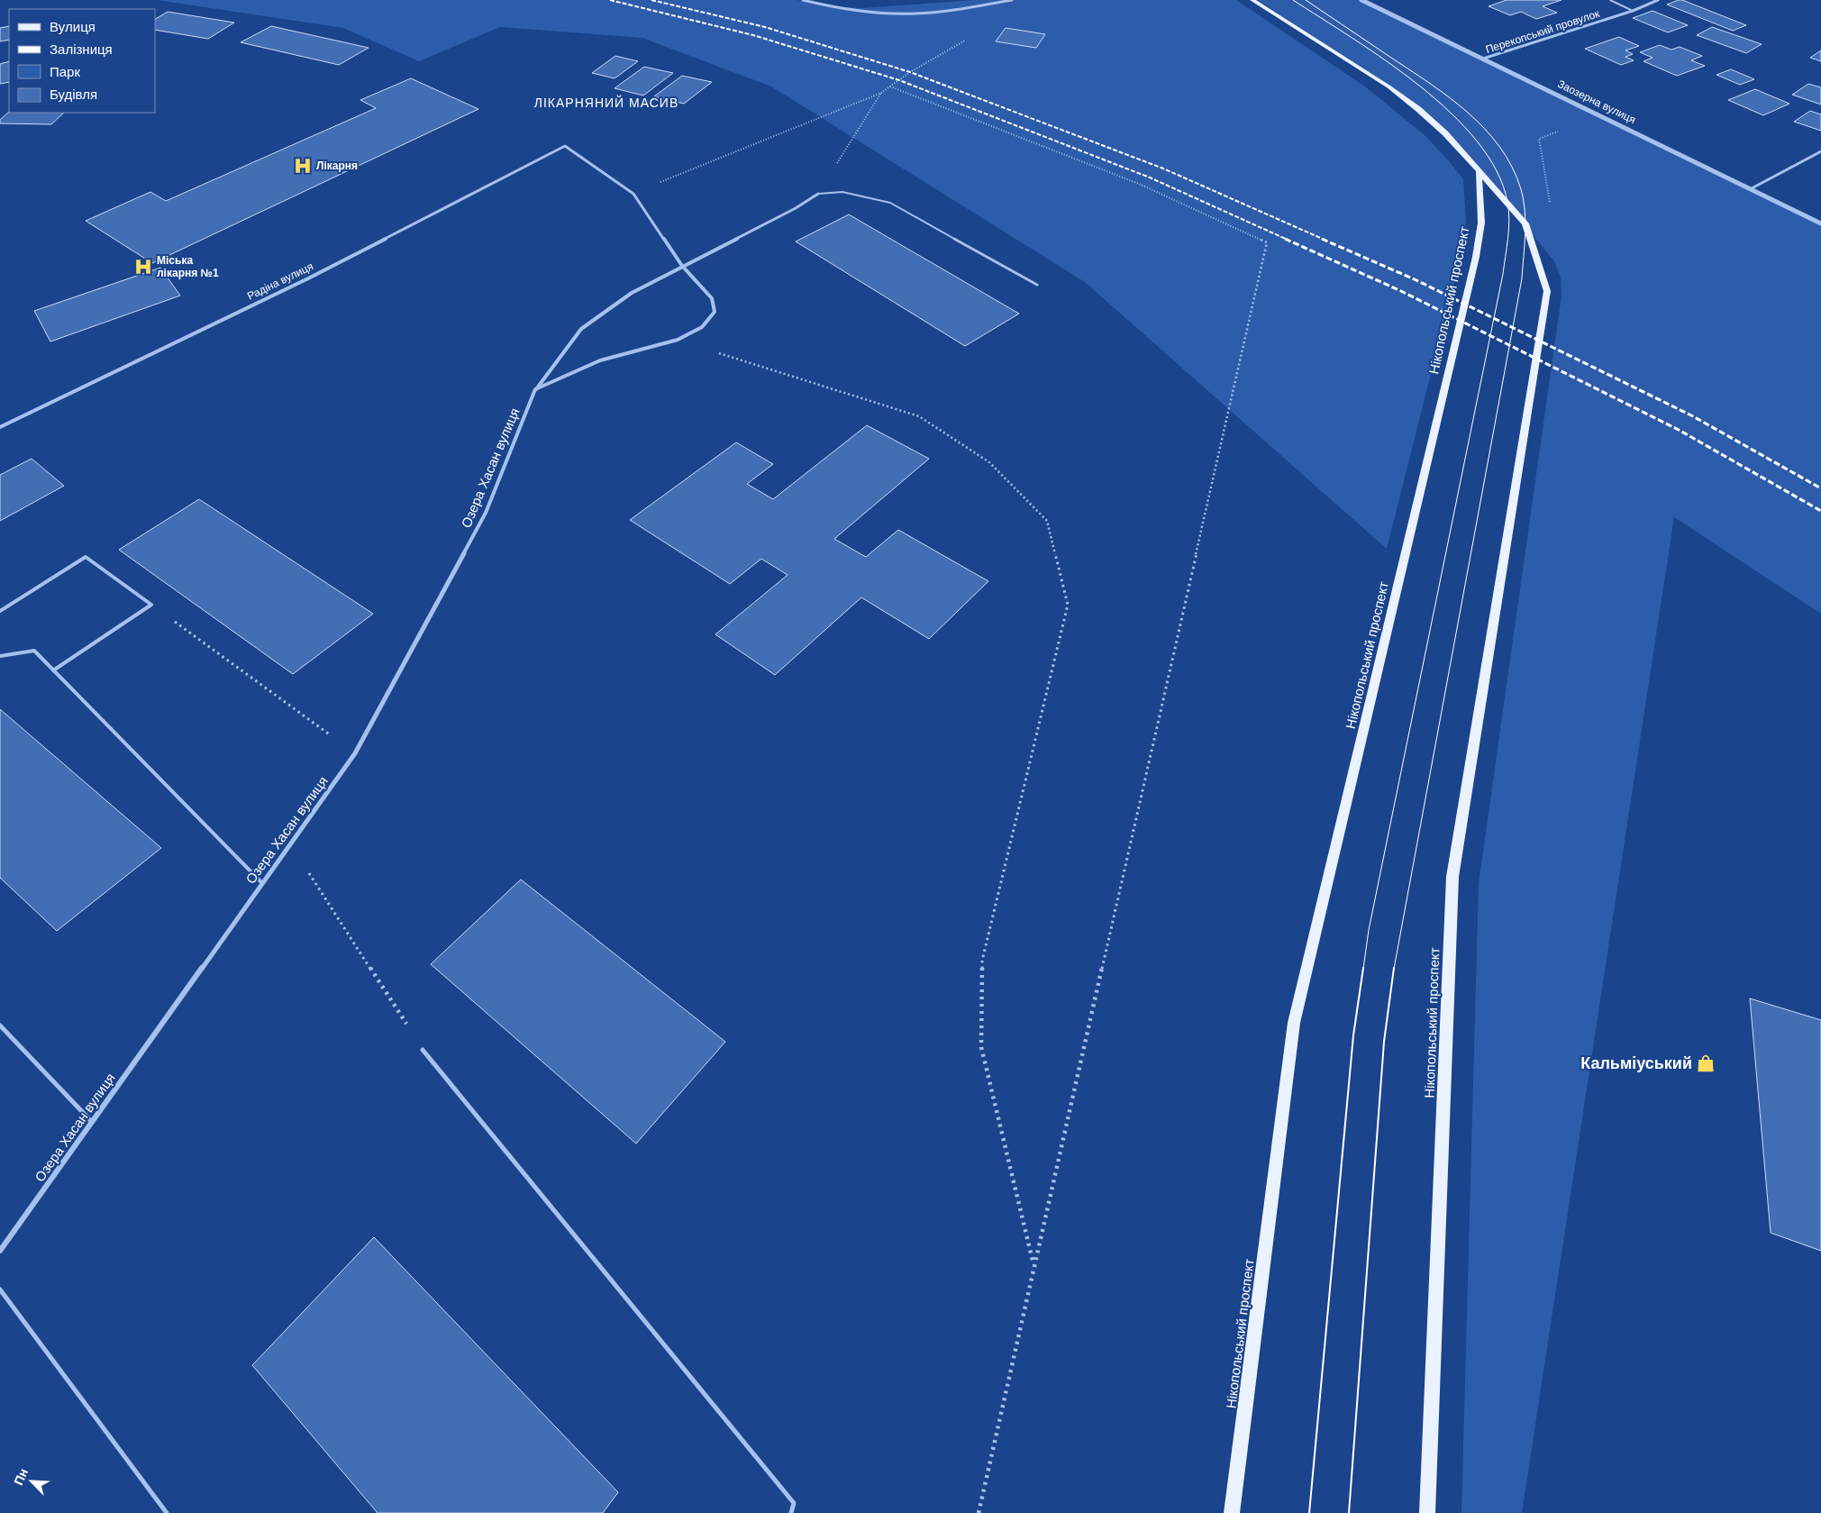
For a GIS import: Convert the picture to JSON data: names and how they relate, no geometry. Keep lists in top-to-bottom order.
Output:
{
  "streets": {
    "main road": ["Нікопольський проспект"],
    "street": [
      "Перекопський провулок",
      "Заозерна вулиця",
      "Радіна вулиця",
      "Озера Хасан вулиця"
    ]
  },
  "crossings": [
    ["Перекопський провулок", "Заозерна вулиця"]
  ],
  "districts": ["ЛІКАРНЯНИЙ МАСИВ"],
  "places": {
    "hospital": ["Лікарня", "Міська лікарня №1"],
    "shop": ["Кальміуський"]
  },
  "legend": [
    "Вулиця",
    "Залізниця",
    "Парк",
    "Будівля"
  ],
  "north": "top left"
}
